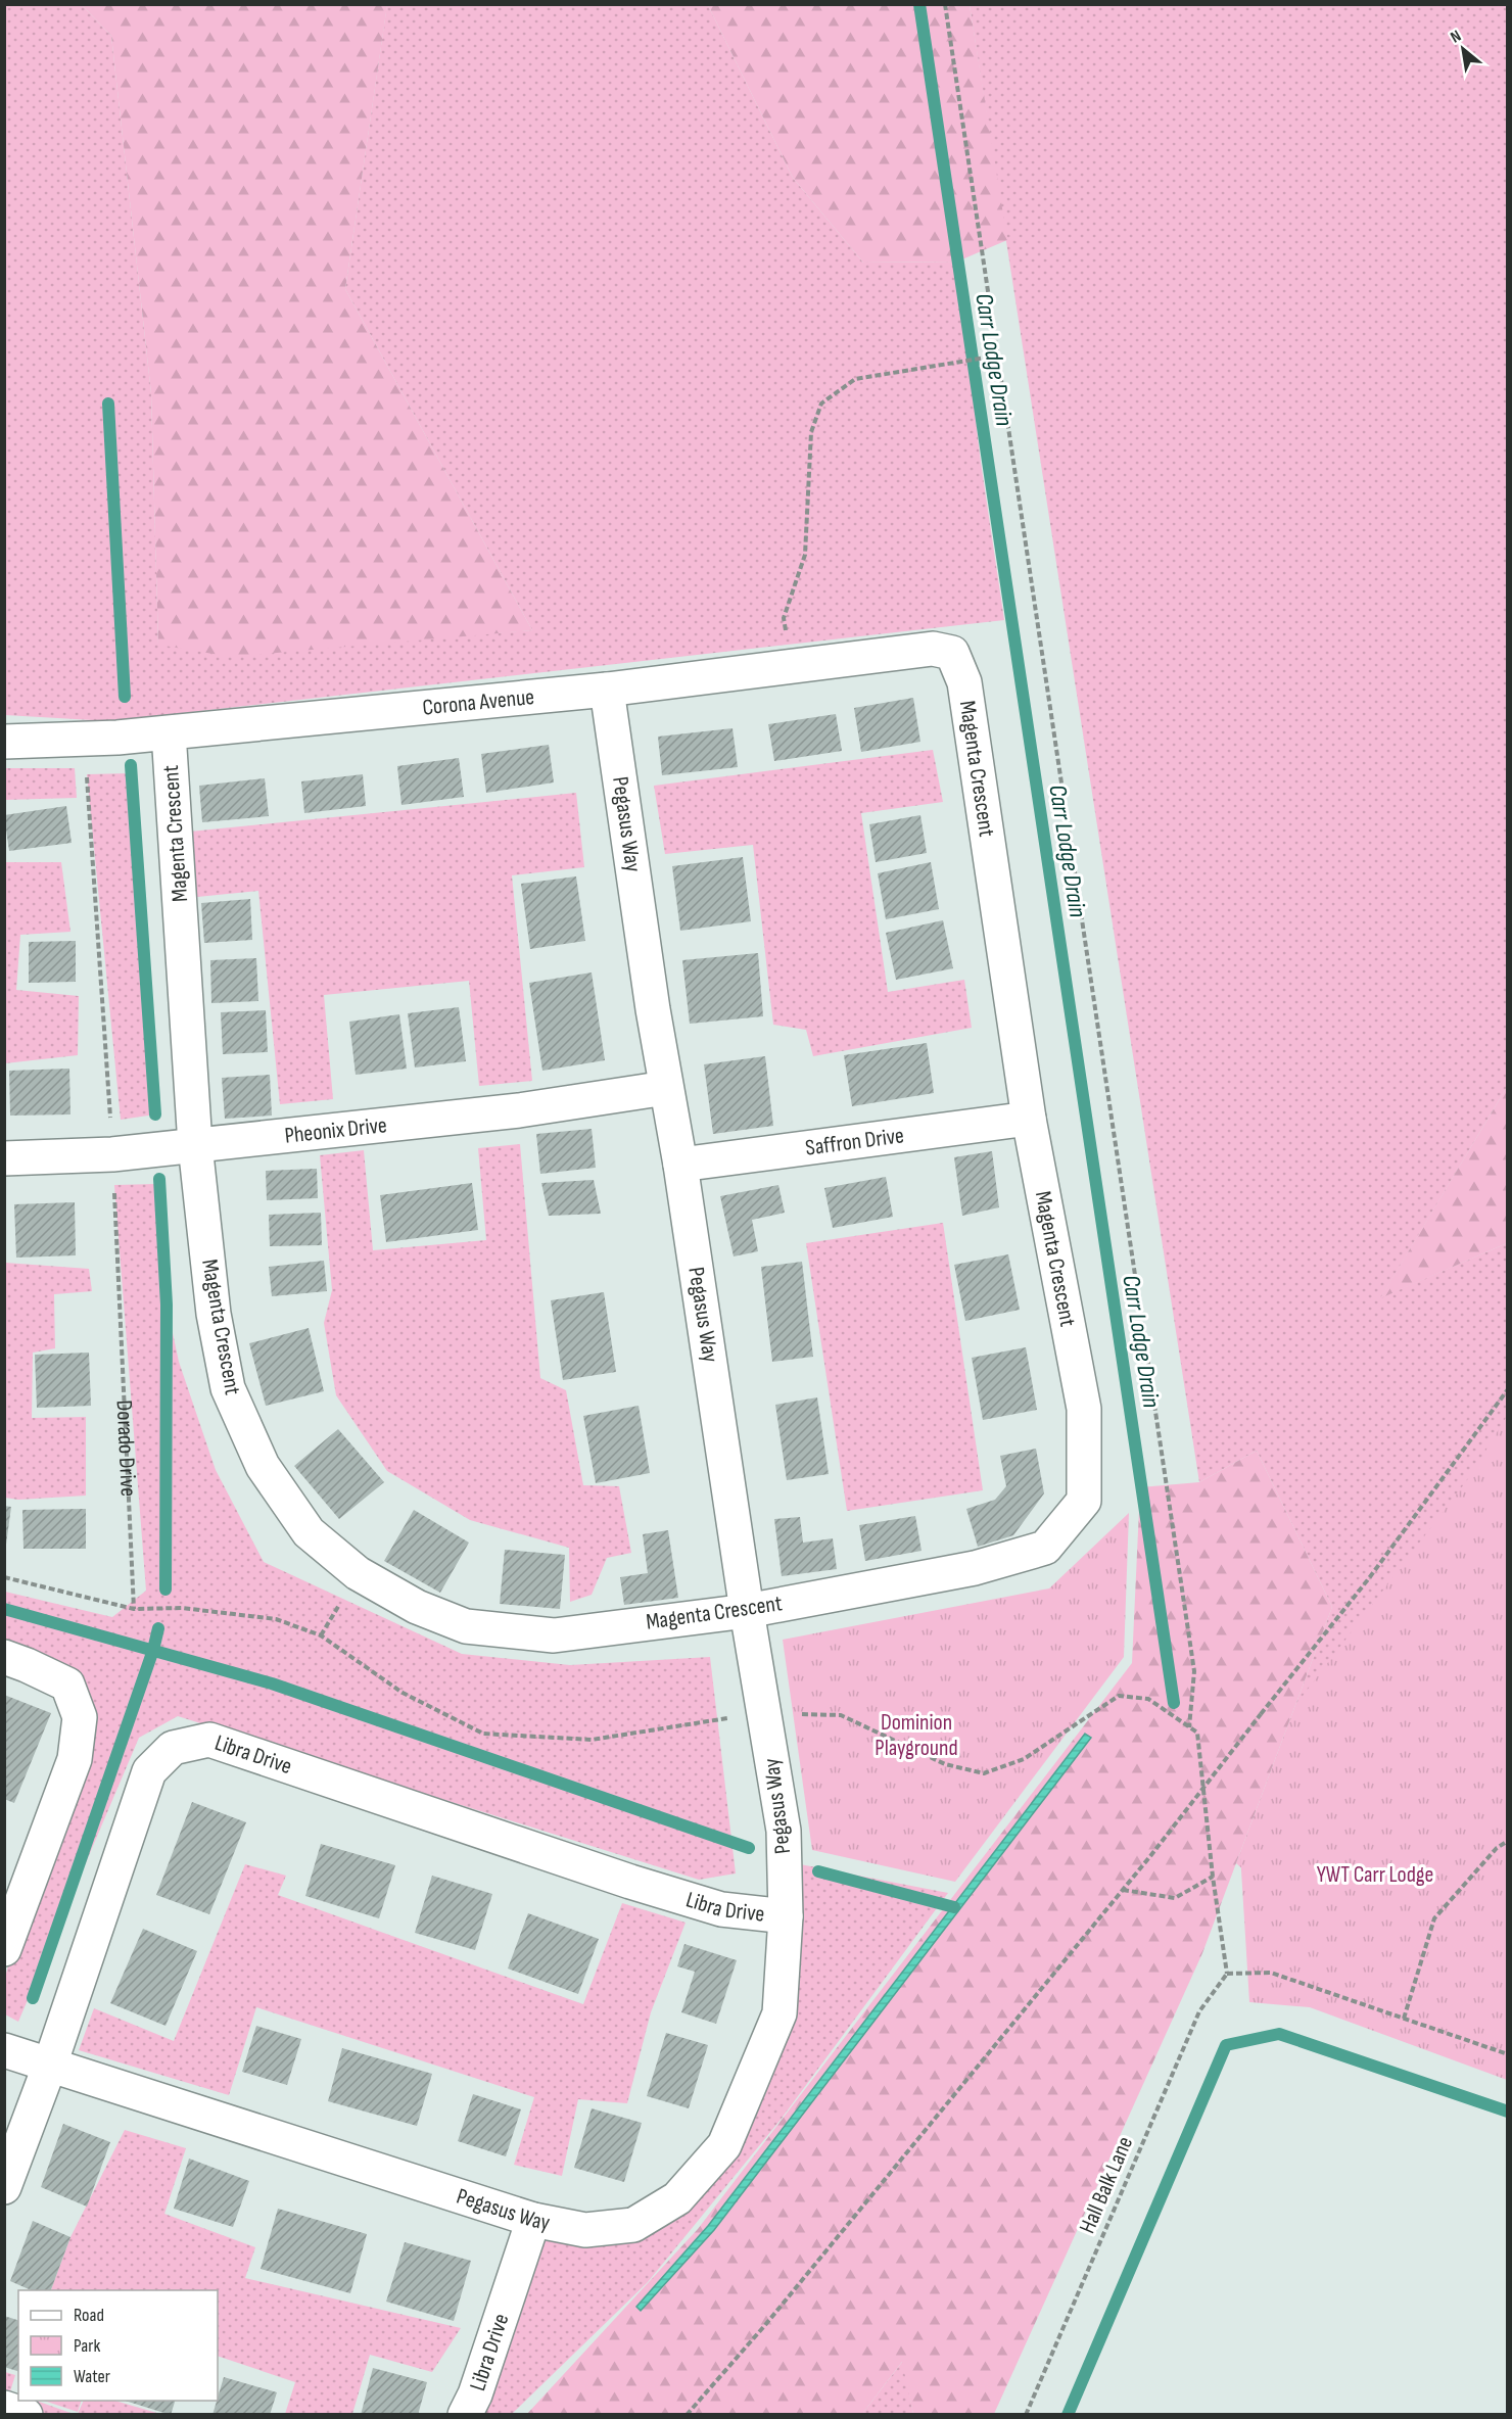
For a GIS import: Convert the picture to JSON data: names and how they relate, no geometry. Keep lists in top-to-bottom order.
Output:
{
  "streets": {
    "street": [
      "Corona Avenue",
      "Magenta Crescent",
      "Pegasus Way",
      "Pheonix Drive",
      "Saffron Drive",
      "Libra Drive"
    ],
    "path": ["Dorado Drive", "Hall Balk Lane"]
  },
  "crossings": [
    ["Corona Avenue", "Magenta Crescent"],
    ["Corona Avenue", "Pegasus Way"],
    ["Corona Avenue", "Dorado Drive"],
    ["Magenta Crescent", "Pegasus Way"],
    ["Magenta Crescent", "Pheonix Drive"],
    ["Magenta Crescent", "Saffron Drive"],
    ["Pegasus Way", "Pheonix Drive"],
    ["Pegasus Way", "Saffron Drive"],
    ["Pegasus Way", "Libra Drive"],
    ["Pheonix Drive", "Dorado Drive"]
  ],
  "water": ["Carr Lodge Drain"],
  "parks": ["Dominion Playground", "YWT Carr Lodge"],
  "legend": ["Road", "Park", "Water"],
  "north": "top left"
}
